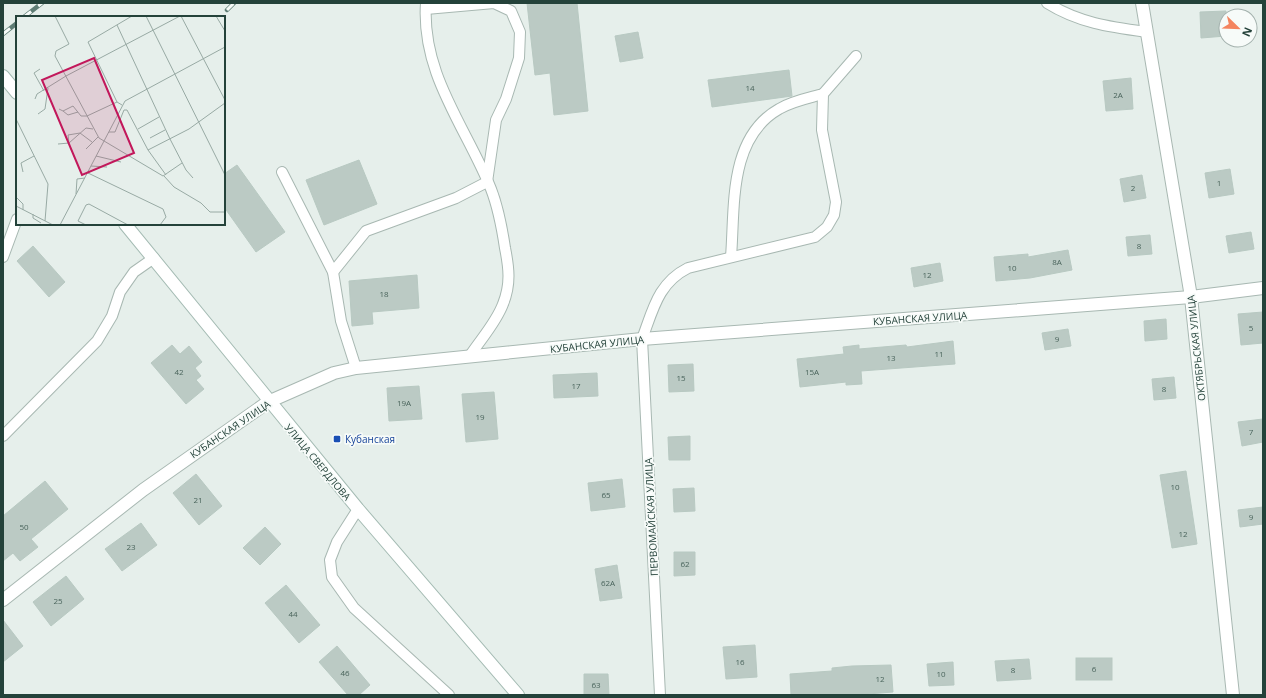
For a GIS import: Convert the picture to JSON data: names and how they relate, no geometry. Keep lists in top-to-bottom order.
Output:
{
  "streets": {
    "street": ["КУБАНСКАЯ УЛИЦА", "ОКТЯБРЬСКАЯ УЛИЦА", "УЛИЦА СВЕРДЛОВА"],
    "lane": ["ПЕРВОМАЙСКАЯ УЛИЦА"]
  },
  "crossings": [
    ["КУБАНСКАЯ УЛИЦА", "ОКТЯБРЬСКАЯ УЛИЦА"],
    ["КУБАНСКАЯ УЛИЦА", "УЛИЦА СВЕРДЛОВА"],
    ["КУБАНСКАЯ УЛИЦА", "ПЕРВОМАЙСКАЯ УЛИЦА"]
  ],
  "places": {
    "transit": ["Кубанская"]
  },
  "house_numbers": [
    "14",
    "2А",
    "1",
    "2",
    "8",
    "8А",
    "10",
    "12",
    "18",
    "5",
    "9",
    "11",
    "13",
    "42",
    "15А",
    "15",
    "17",
    "8",
    "19А",
    "19",
    "7",
    "10",
    "65",
    "21",
    "9",
    "50",
    "12",
    "23",
    "62",
    "62А",
    "25",
    "44",
    "16",
    "6",
    "8",
    "46",
    "10",
    "12",
    "63"
  ],
  "north": "bottom right"
}
